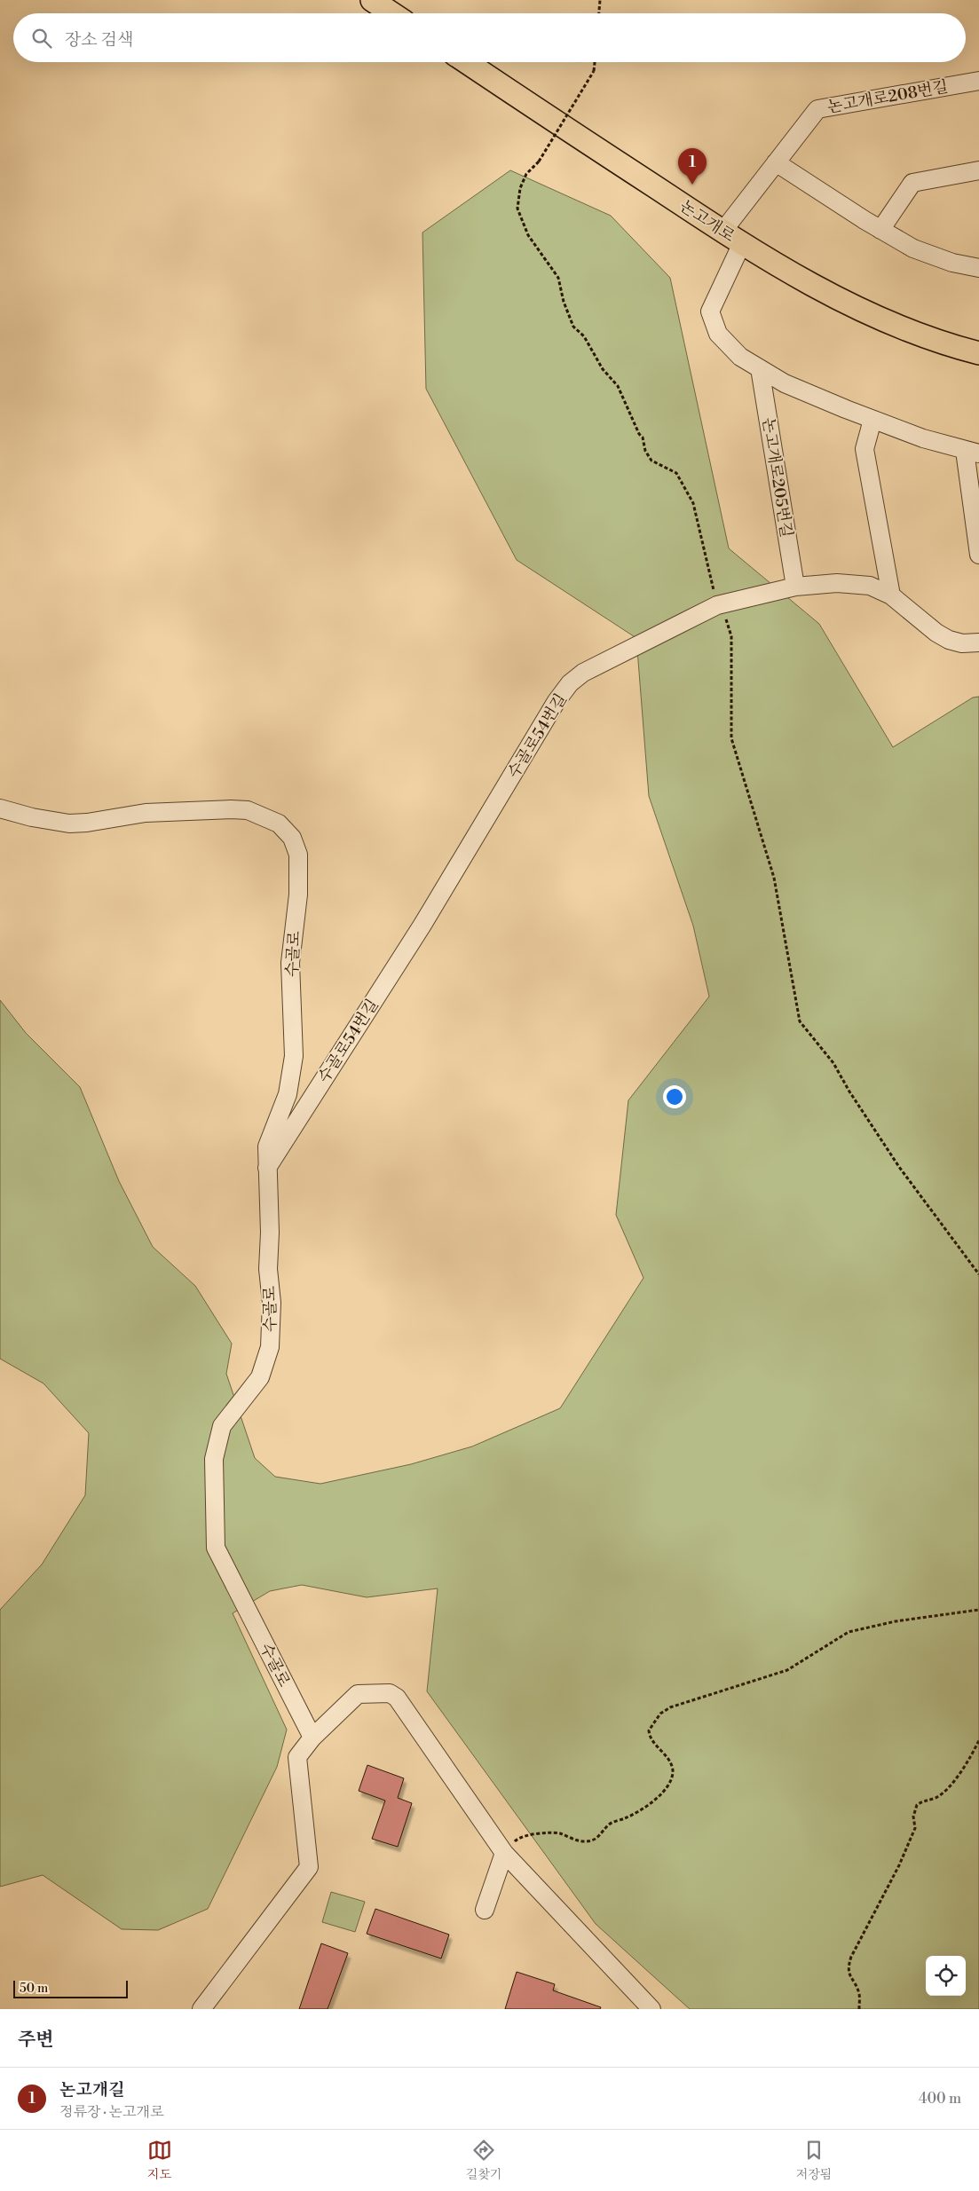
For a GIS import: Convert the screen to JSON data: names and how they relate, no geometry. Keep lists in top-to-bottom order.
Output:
{
  "streets": {
    "main road": ["논고개로"],
    "street": [
      "논고개로208번길",
      "논고개로205번길",
      "수골로54번길",
      "수골로"
    ]
  },
  "crossings": [
    ["논고개로208번길", "논고개로"],
    ["논고개로205번길", "수골로54번길"],
    ["수골로54번길", "수골로"]
  ],
  "scale_bar": "50 m",
  "page": {
    "search": "장소 검색",
    "pins": "1",
    "scale": "50 m",
    "heading": "주변",
    "list": [
      {
        "mark": "1",
        "name": "논고개길",
        "note": "정류장 · 논고개로",
        "value": "400 m"
      }
    ],
    "nav": ["지도", "길찾기", "저장됨"]
  }
}
